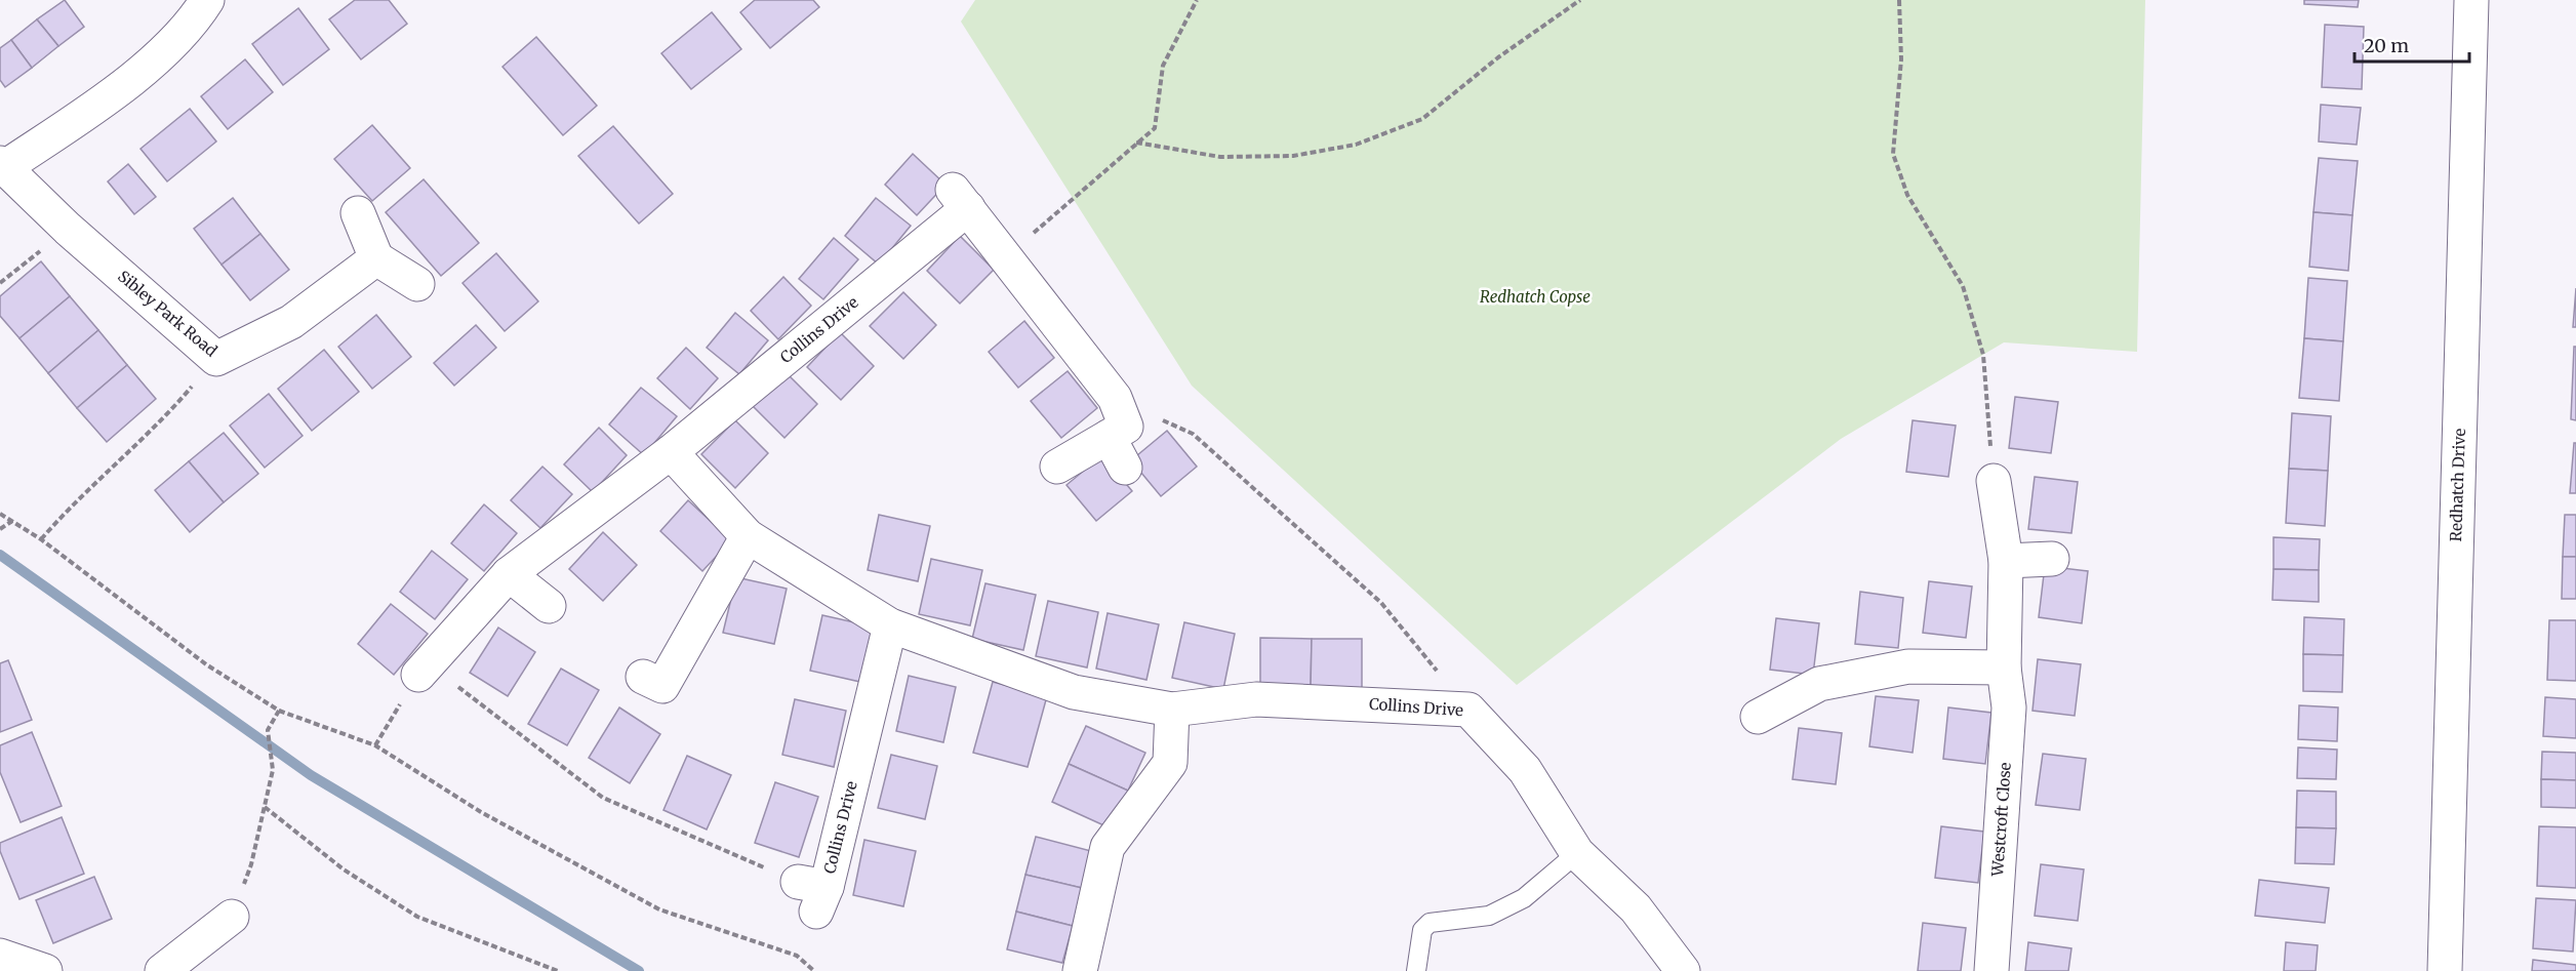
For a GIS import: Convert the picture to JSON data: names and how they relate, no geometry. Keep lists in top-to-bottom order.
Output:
{
  "streets": {
    "street": [
      "Sibley Park Road",
      "Collins Drive",
      "Redhatch Drive",
      "Westcroft Close"
    ]
  },
  "parks": ["Redhatch Copse"],
  "scale_bar": "20 m"
}
